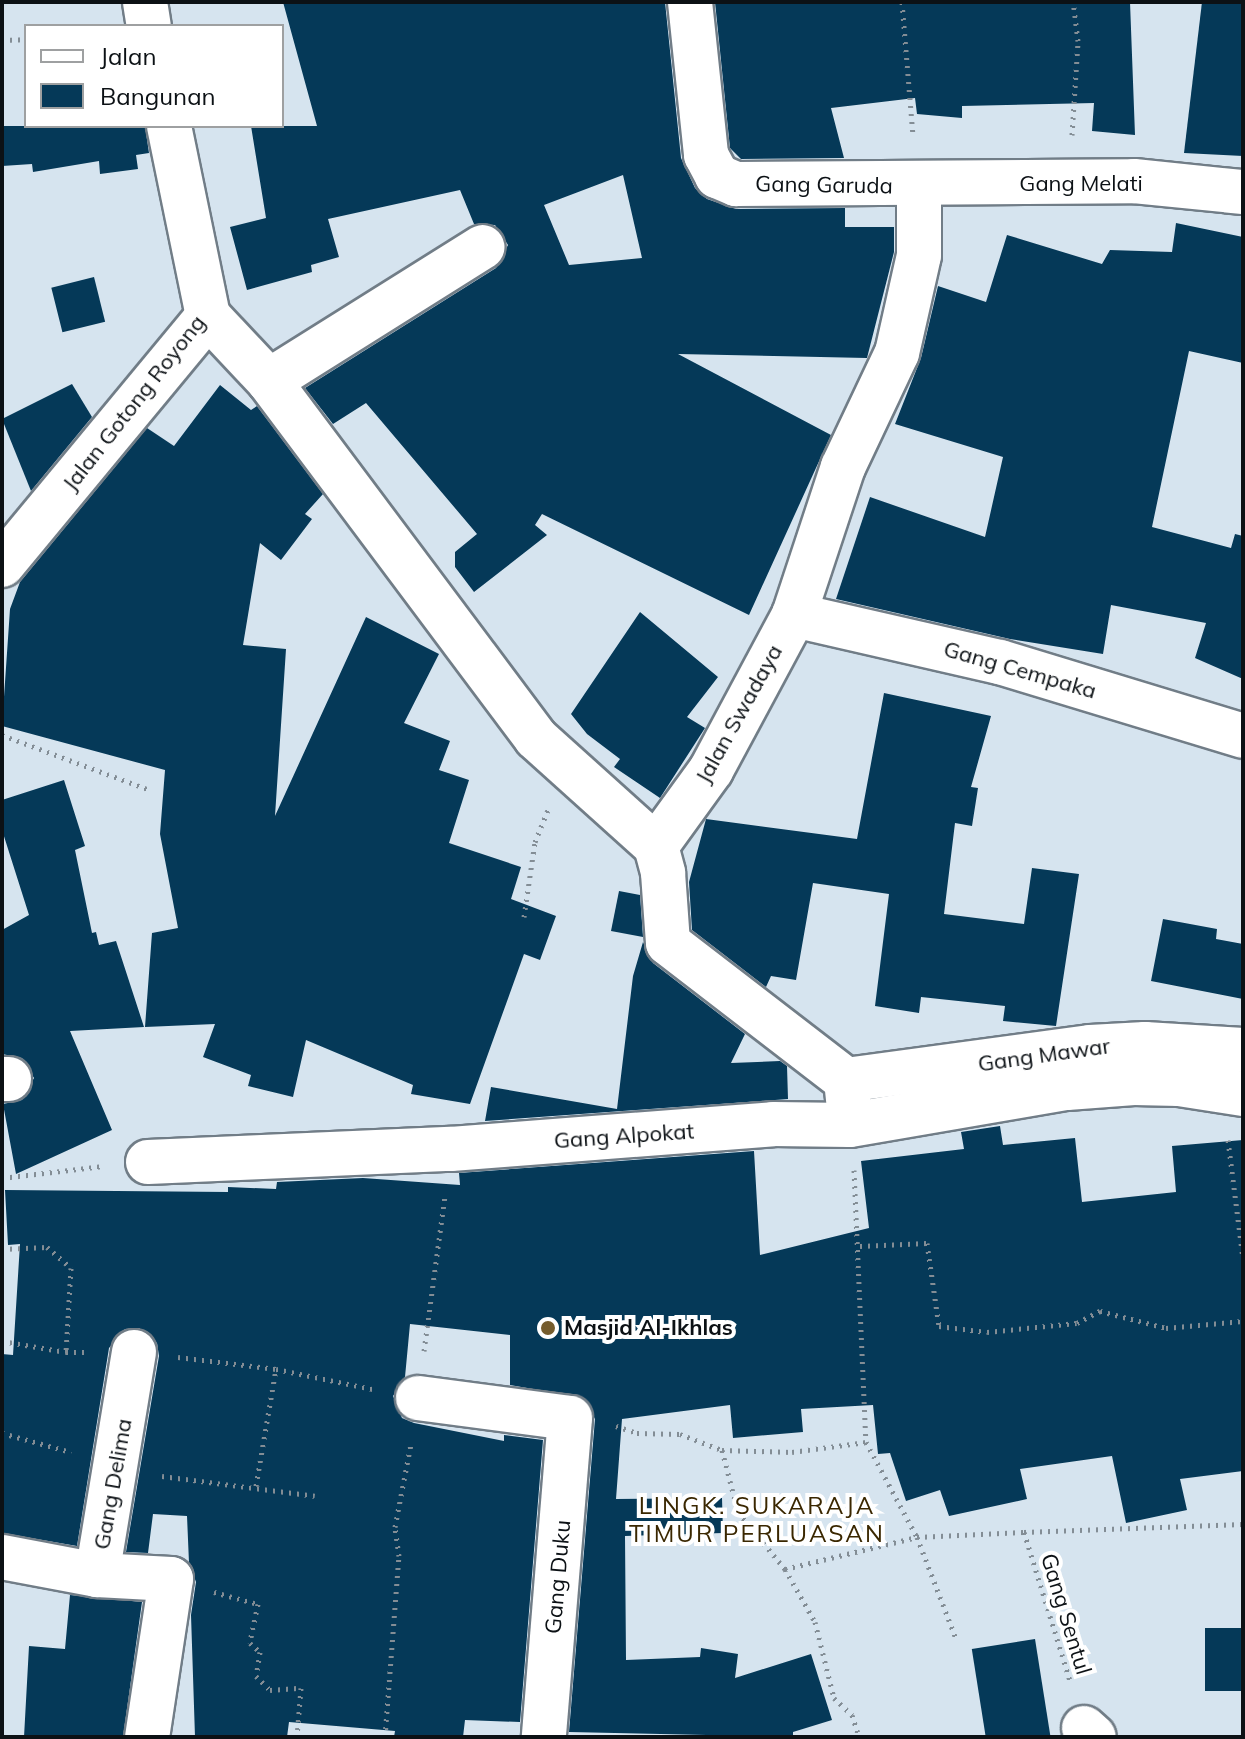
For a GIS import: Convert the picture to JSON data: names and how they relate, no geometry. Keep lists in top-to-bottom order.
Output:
{
  "streets": {
    "street": [
      "Gang Melati",
      "Gang Garuda",
      "Jalan Gotong Royong",
      "Gang Cempaka",
      "Jalan Swadaya",
      "Gang Alpokat",
      "Gang Delima",
      "Gang Duku"
    ],
    "path": ["Gang Sentul"]
  },
  "crossings": [
    ["Gang Melati", "Gang Garuda"],
    ["Gang Melati", "Jalan Swadaya"],
    ["Gang Garuda", "Jalan Swadaya"],
    ["Gang Cempaka", "Jalan Swadaya"]
  ],
  "districts": ["LINGK. SUKARAJA TIMUR PERLUASAN"],
  "places": ["Masjid Al-Ikhlas"],
  "legend": ["Jalan", "Bangunan"]
}
